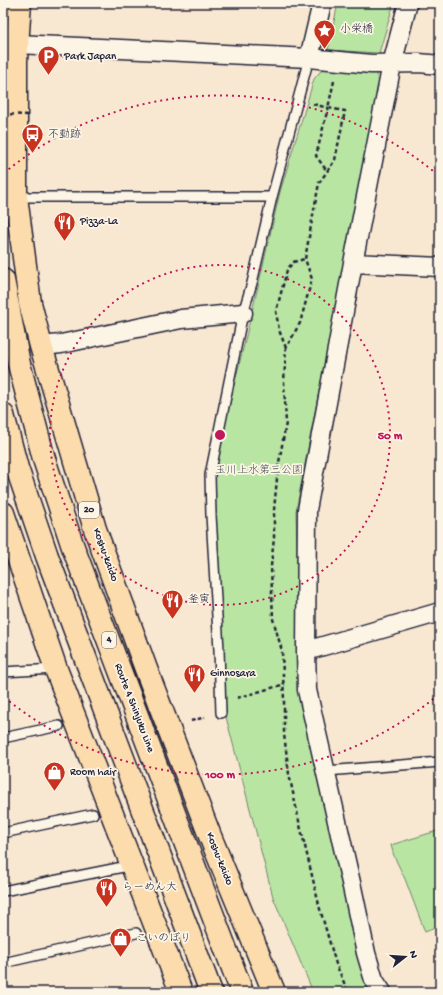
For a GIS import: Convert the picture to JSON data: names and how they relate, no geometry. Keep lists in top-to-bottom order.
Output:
{
  "streets": {
    "highway": [
      "20",
      "Koshu-kaido",
      "4",
      "Route 4 Shinjuku Line"
    ]
  },
  "parks": ["玉川上水第三公園"],
  "places": {
    "place": ["小栄橋"],
    "parking": ["Park Japan"],
    "bus stop": ["不動跡"],
    "restaurant": [
      "Pizza-La",
      "釜寅",
      "Ginnosara",
      "らーめん大"
    ],
    "shop": ["Room hair", "こいのぼり"]
  },
  "north": "right",
  "rings": ["50 m", "100 m"]
}
